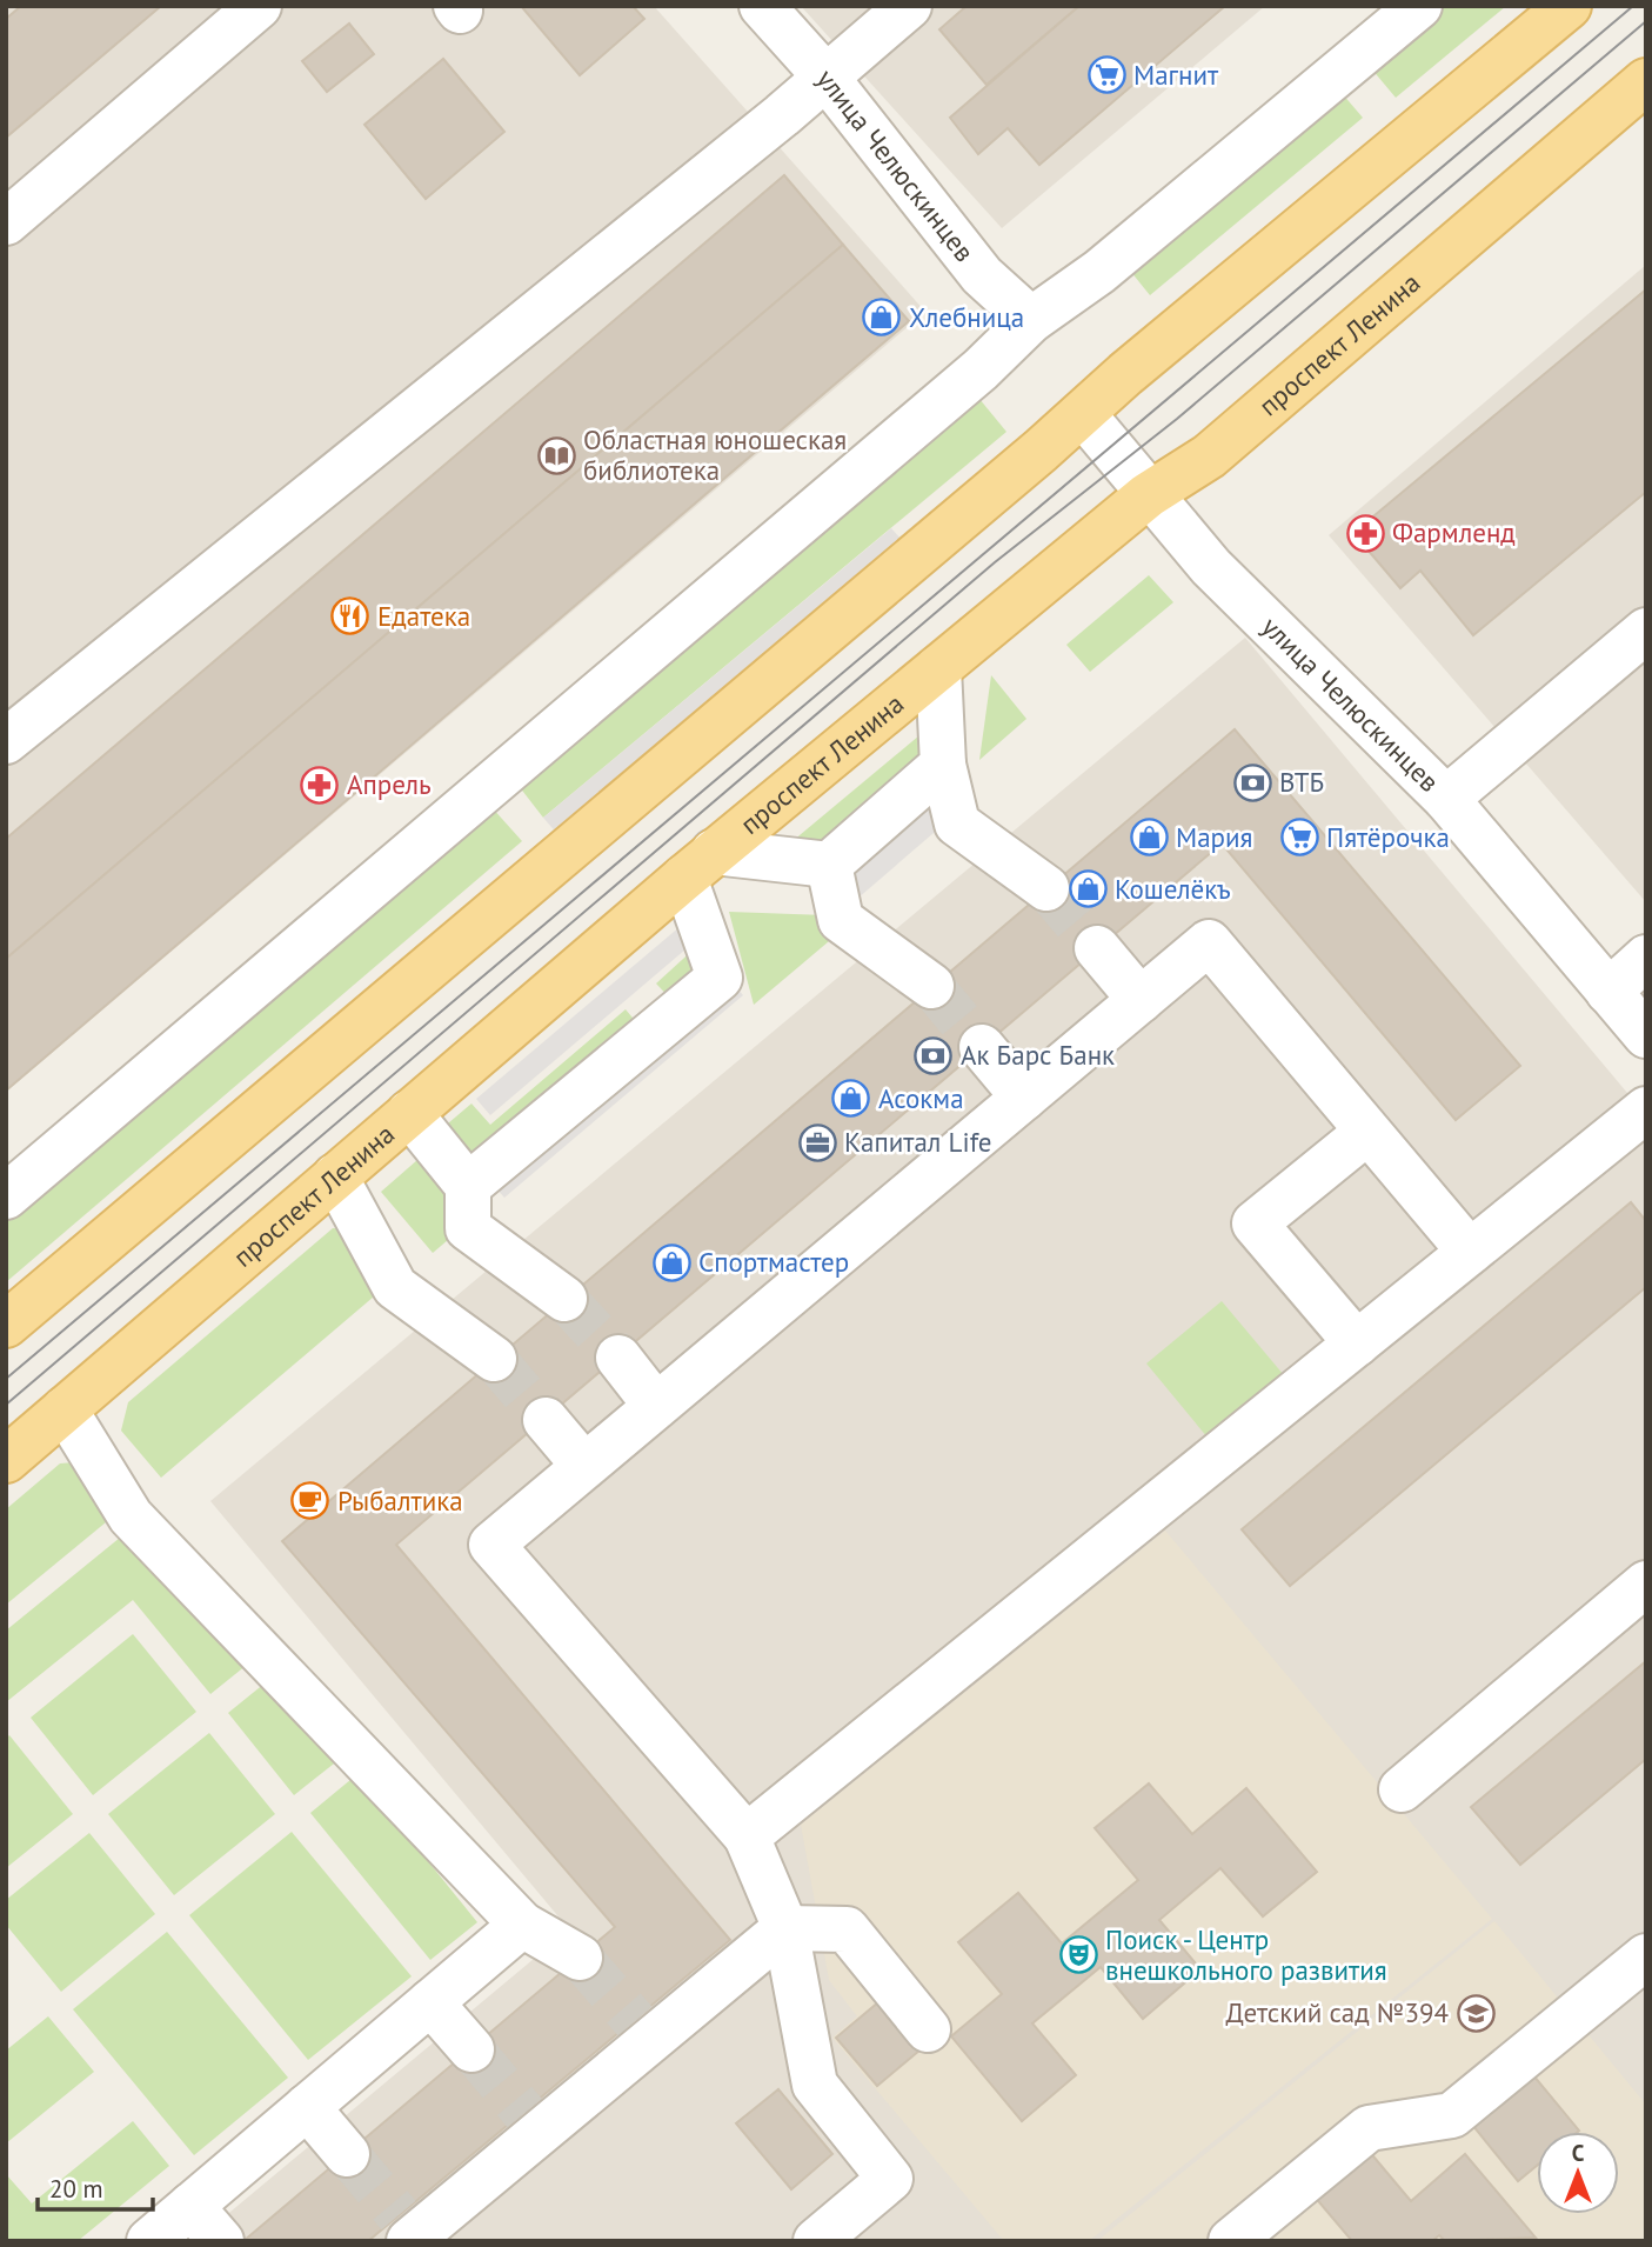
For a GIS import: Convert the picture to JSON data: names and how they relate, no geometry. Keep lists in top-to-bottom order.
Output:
{
  "streets": {
    "main road": ["проспект Ленина"],
    "street": ["улица Челюскинцев"]
  },
  "crossings": [
    ["улица Челюскинцев", "проспект Ленина"]
  ],
  "places": {
    "supermarket": ["Магнит", "Пятёрочка"],
    "shop": [
      "Хлебница",
      "Мария",
      "Кошелёкъ",
      "Асокма",
      "Спортмастер"
    ],
    "library": ["Областная юношеская библиотека"],
    "pharmacy": ["Фармленд", "Апрель"],
    "restaurant": ["Едатека"],
    "bank": ["ВТБ", "Ак Барс Банк"],
    "office": ["Капитал Life"],
    "cafe": ["Рыбалтика"],
    "theatre": ["Поиск - Центр внешкольного развития"],
    "school or university": ["Детский сад №394"]
  },
  "scale_bar": "20 m",
  "north": "top"
}
